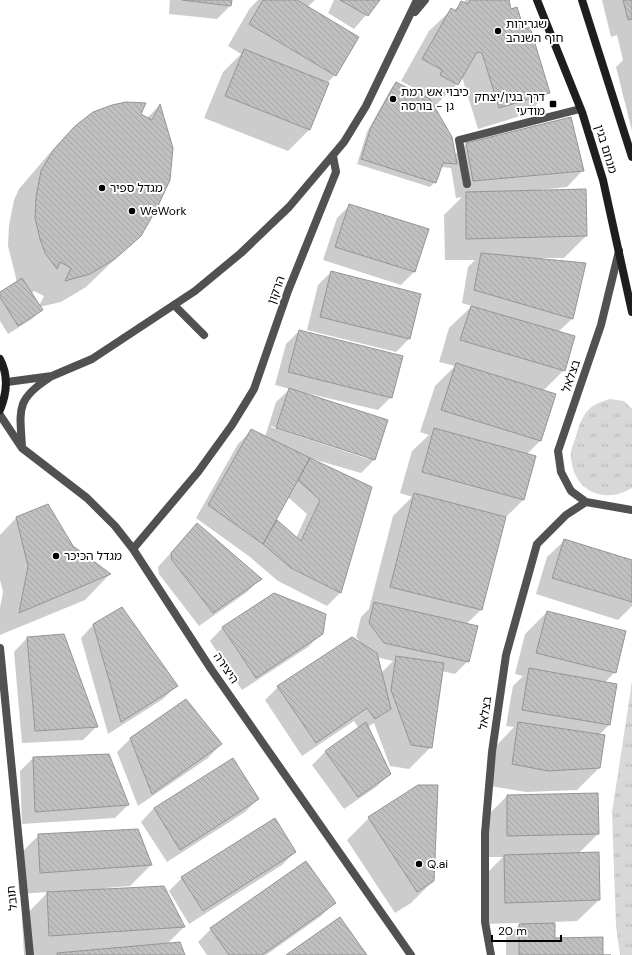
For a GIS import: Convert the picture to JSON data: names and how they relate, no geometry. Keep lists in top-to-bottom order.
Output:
{
  "streets": {
    "street": [
      "מנחם בגין",
      "הרקון",
      "בצלאל",
      "היצירה",
      "תובל"
    ]
  },
  "crossings": [
    ["מנחם בגין", "בצלאל"],
    ["הרקון", "היצירה"]
  ],
  "places": {
    "other": [
      "שגרירות חוף השנהב",
      "כיבוי אש רמת גן - בורסה",
      "מגדל ספיר",
      "WeWork",
      "מגדל הכיכר",
      "Q.ai"
    ],
    "transit": ["דרך בגין/יצחק מודעי"]
  },
  "scale_bar": "20 m"
}
